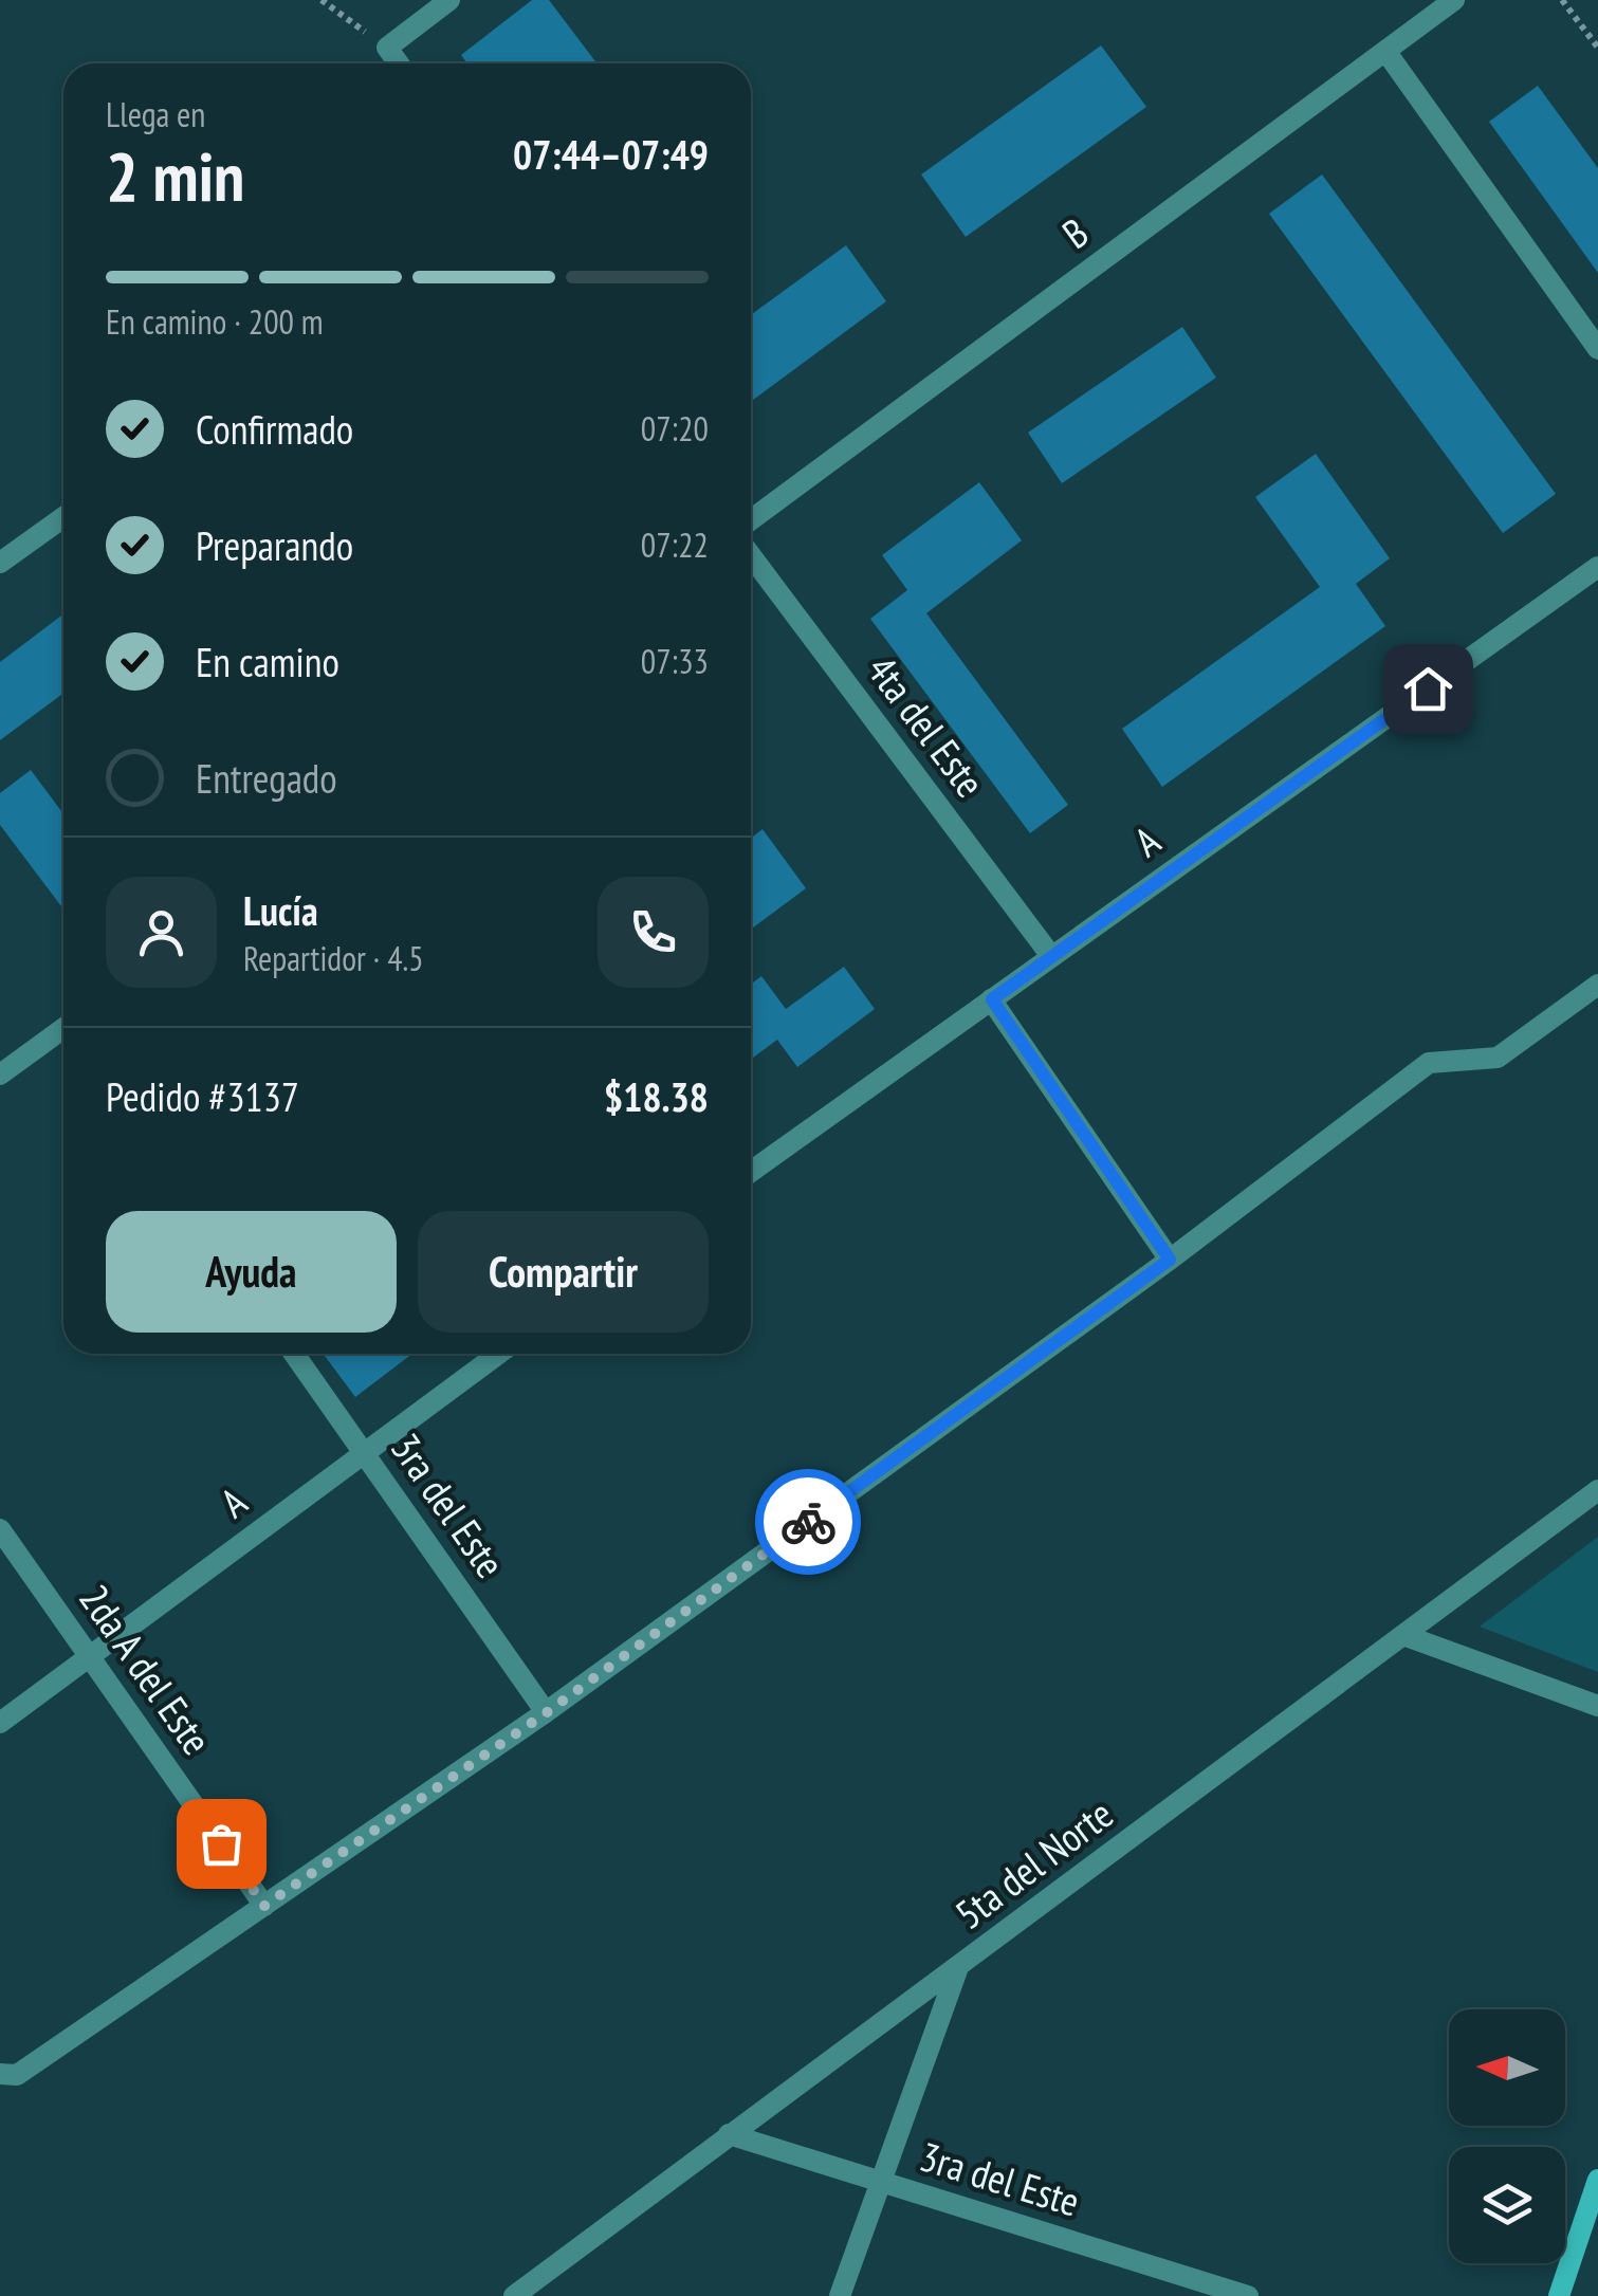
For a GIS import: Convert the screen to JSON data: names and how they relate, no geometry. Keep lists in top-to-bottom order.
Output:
{
  "streets": {
    "street": [
      "B",
      "4ta del Este",
      "A",
      "3ra del Este",
      "2da A del Este",
      "5ta del Norte"
    ]
  },
  "crossings": [
    ["4ta del Este", "A"],
    ["A", "3ra del Este"],
    ["A", "2da A del Este"],
    ["3ra del Este", "5ta del Norte"]
  ],
  "north": "left",
  "page": {
    "heading": ["2 min", "Llega en", "07:44–07:49"],
    "panel": [
      "Lucía",
      "Repartidor · 4.5",
      "Pedido #3137",
      "$18.38"
    ],
    "bar": "En camino · 200 m",
    "list": [
      ["Confirmado", "07:20"],
      ["Preparando", "07:22"],
      ["En camino", "07:33"],
      "Entregado"
    ],
    "buttons": ["Ayuda", "Compartir"]
  }
}
